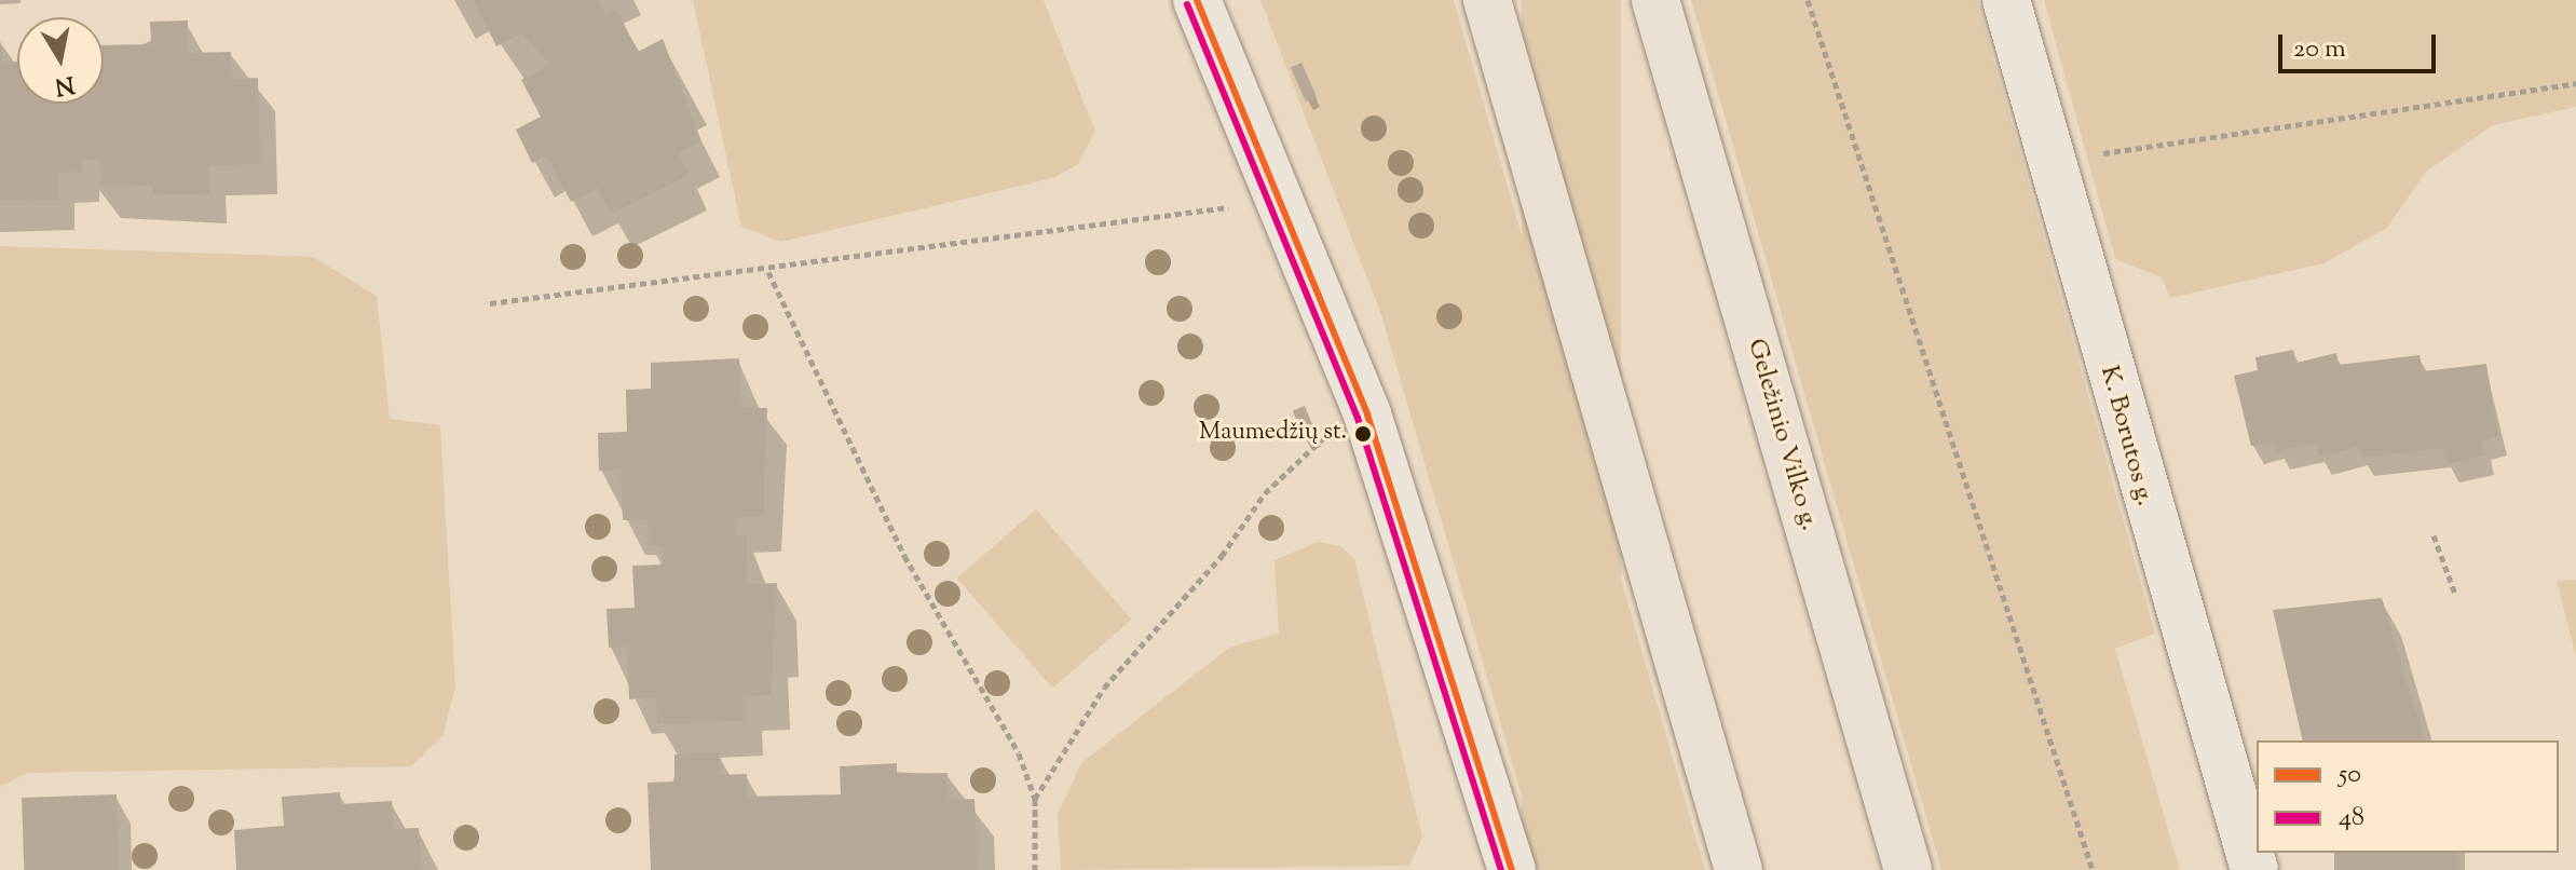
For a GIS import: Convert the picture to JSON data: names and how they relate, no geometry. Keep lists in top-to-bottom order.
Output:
{
  "streets": {
    "highway": ["Geležinio Vilko g."],
    "street": ["K. Borutos g."]
  },
  "places": ["Maumedžių st."],
  "lines": ["transit line 50", "transit line 48"],
  "legend": ["50", "48"],
  "scale_bar": "20 m",
  "north": "bottom"
}
